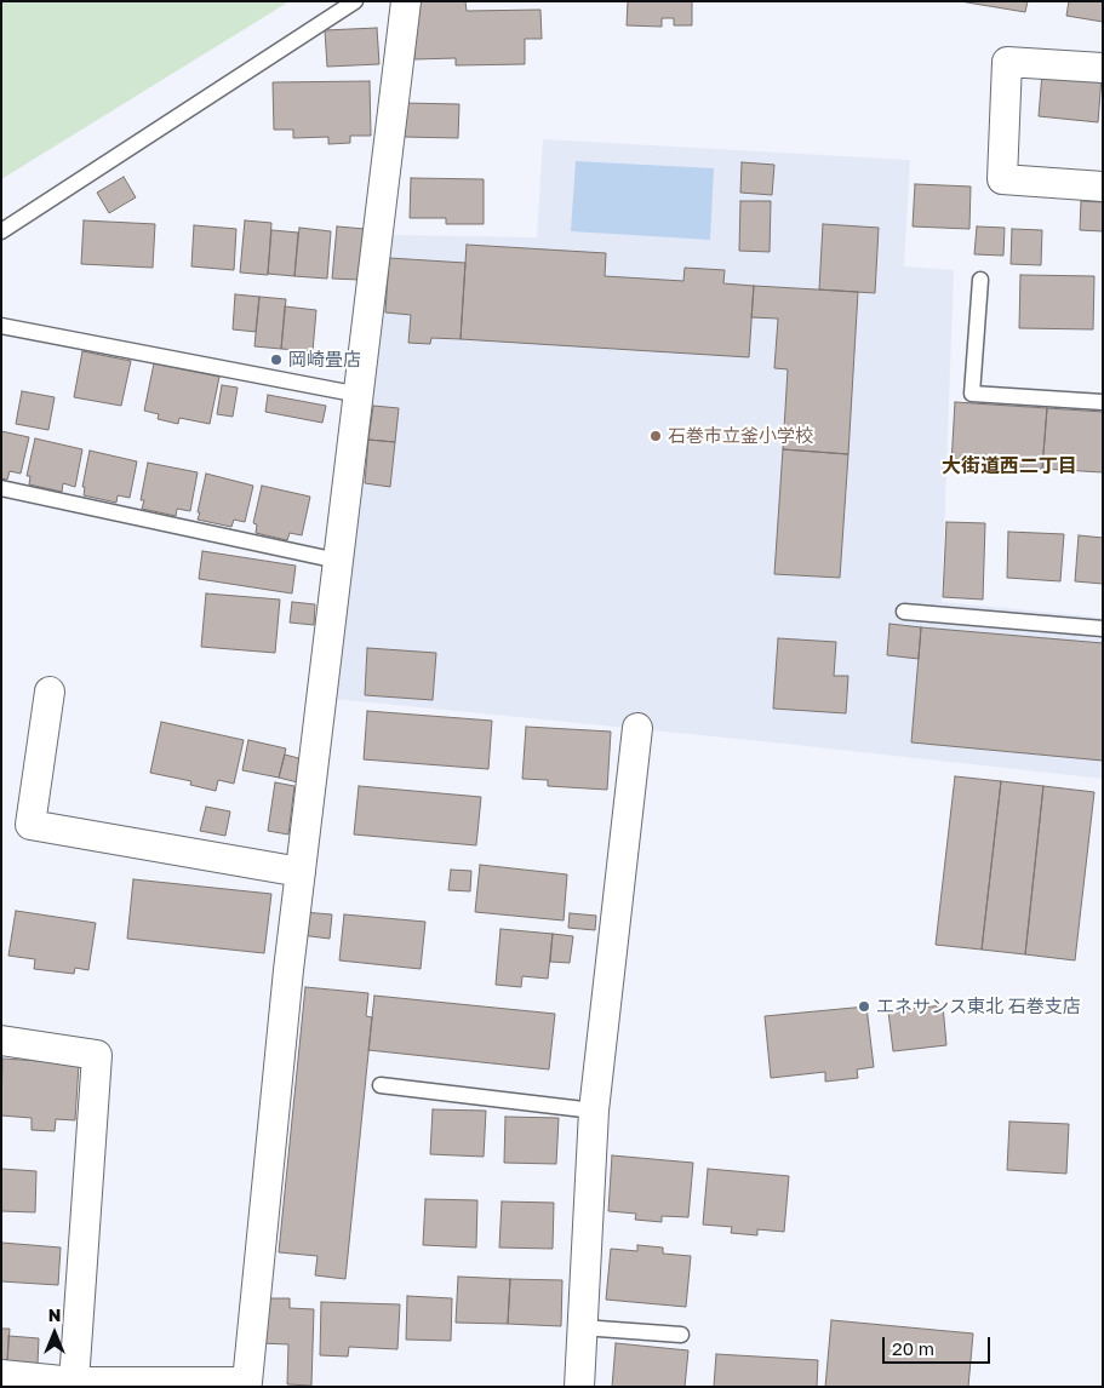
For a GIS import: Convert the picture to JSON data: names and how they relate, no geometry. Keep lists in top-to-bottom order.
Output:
{
  "districts": ["大街道西二丁目"],
  "places": ["岡崎畳店", "石巻市立釜小学校", "エネサンス東北 石巻支店"],
  "scale_bar": "20 m",
  "north": "top"
}
